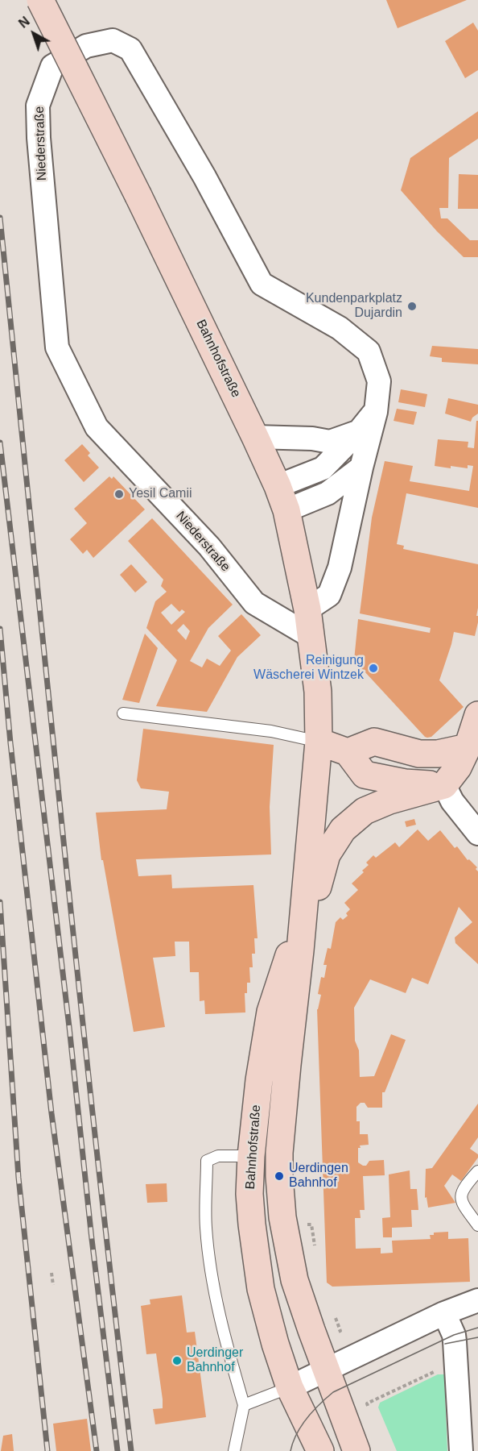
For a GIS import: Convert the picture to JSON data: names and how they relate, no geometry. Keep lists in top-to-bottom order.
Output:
{
  "streets": {
    "street": ["Niederstraße", "Bahnhofstraße"]
  },
  "crossings": [
    ["Niederstraße", "Bahnhofstraße"]
  ],
  "places": [
    "Kundenparkplatz Dujardin",
    "Yesil Camii",
    "Reinigung Wäscherei Wintzek",
    "Uerdingen Bahnhof",
    "Uerdinger Bahnhof"
  ],
  "north": "top left"
}
